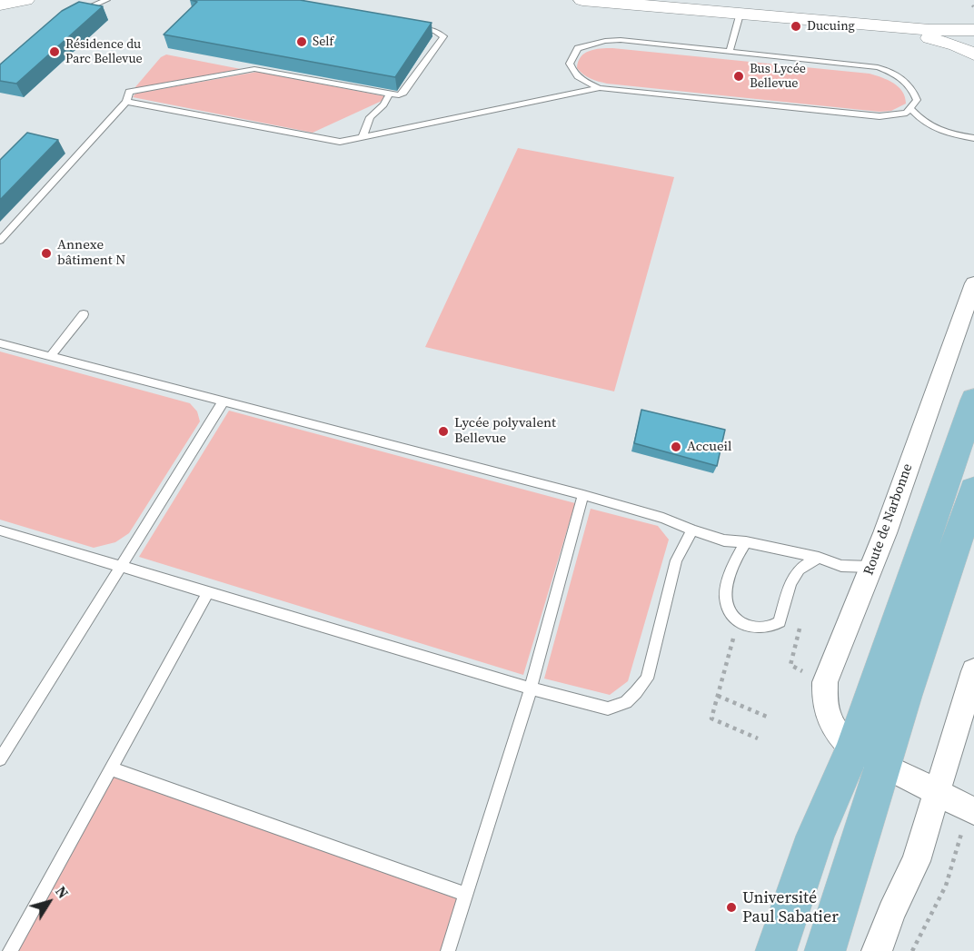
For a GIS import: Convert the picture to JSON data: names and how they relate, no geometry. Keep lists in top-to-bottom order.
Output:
{
  "streets": {
    "street": ["Route de Narbonne"]
  },
  "places": [
    "Ducuing",
    "Self",
    "Résidence du Parc Bellevue",
    "Bus Lycée Bellevue",
    "Annexe bâtiment N",
    "Lycée polyvalent Bellevue",
    "Accueil",
    "Université Paul Sabatier"
  ],
  "north": "top right"
}
